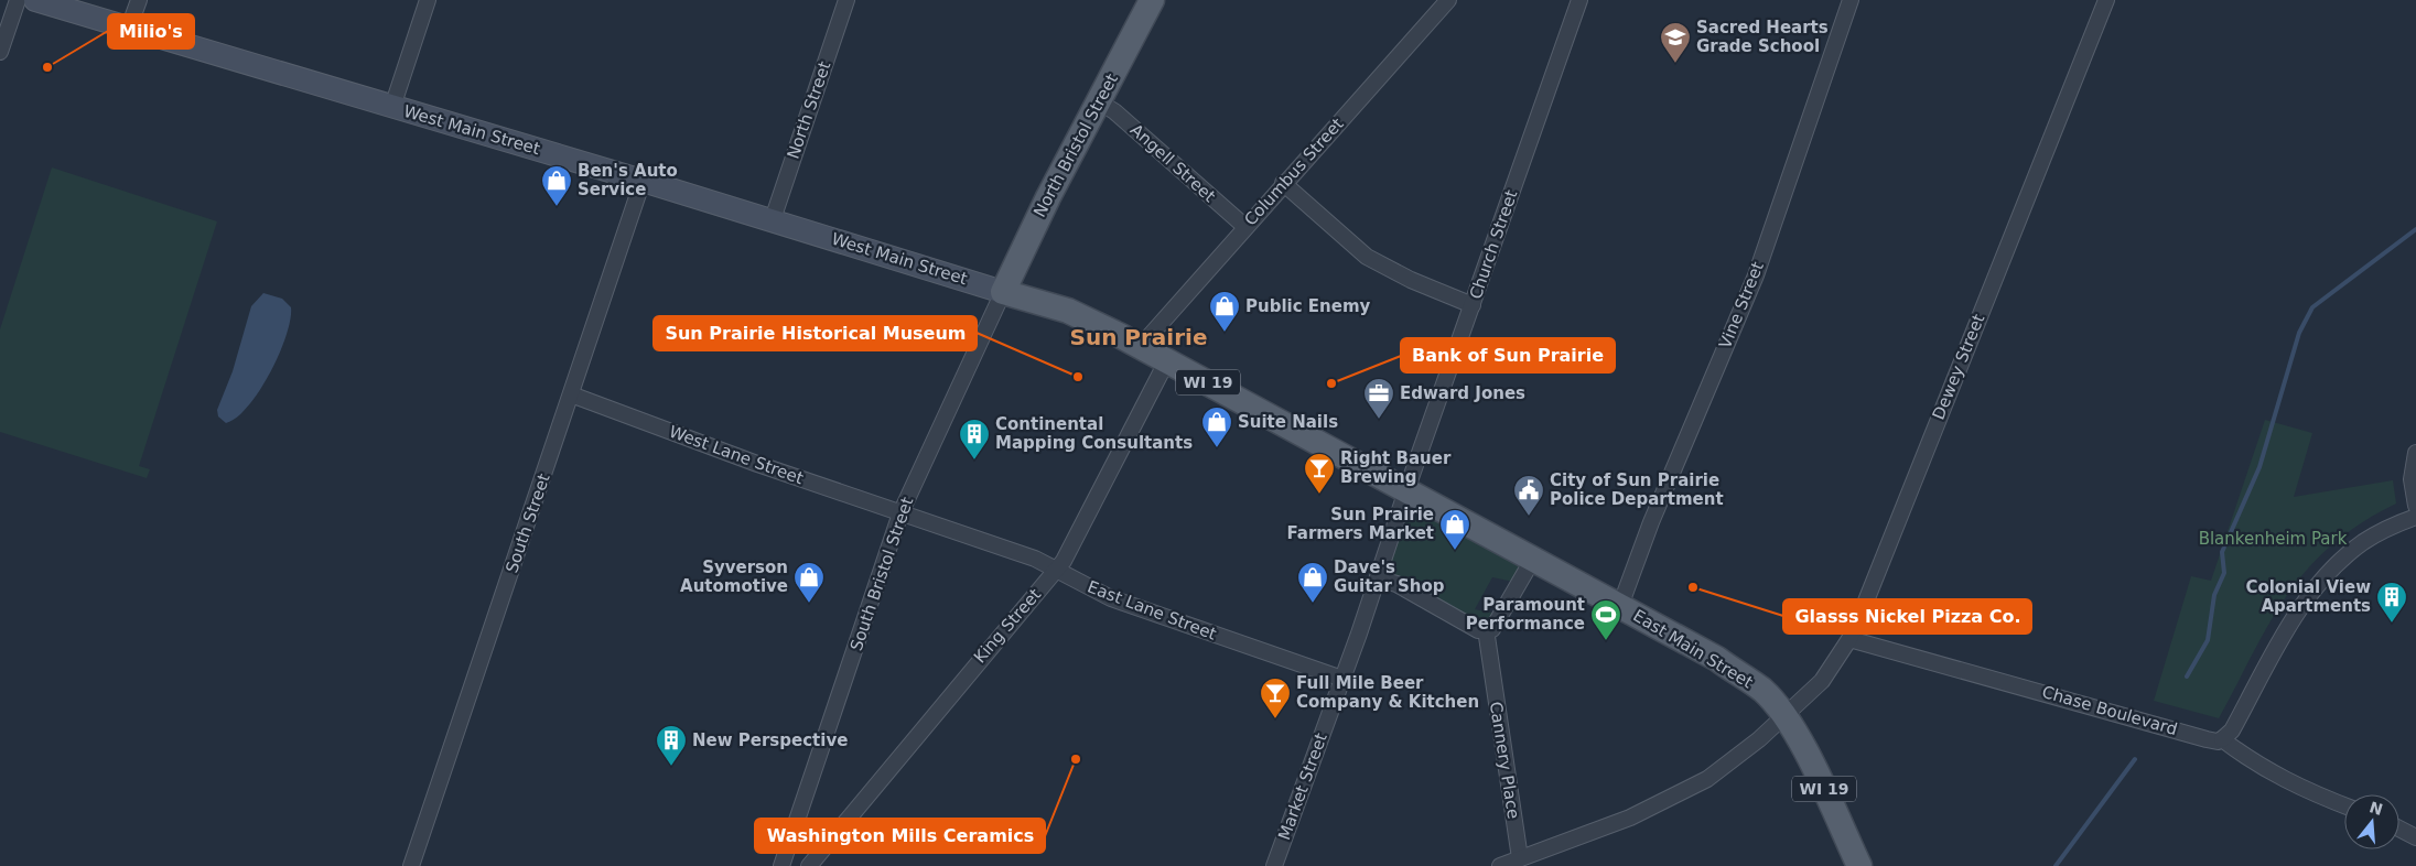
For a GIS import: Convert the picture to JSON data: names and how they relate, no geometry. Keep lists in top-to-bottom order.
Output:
{
  "streets": {
    "main road": [
      "West Main Street",
      "North Bristol Street",
      "WI 19",
      "East Main Street"
    ],
    "street": [
      "North Street",
      "Angell Street",
      "Columbus Street",
      "Church Street",
      "Vine Street",
      "Dewey Street",
      "West Lane Street",
      "South Street",
      "South Bristol Street",
      "East Lane Street",
      "King Street",
      "Chase Boulevard",
      "Cannery Place",
      "Market Street"
    ]
  },
  "crossings": [
    ["North Street", "West Main Street"],
    ["West Main Street", "North Bristol Street"],
    ["West Main Street", "South Street"],
    ["West Main Street", "South Bristol Street"],
    ["West Main Street", "East Main Street"],
    ["North Bristol Street", "Angell Street"],
    ["North Bristol Street", "South Bristol Street"],
    ["North Bristol Street", "East Main Street"],
    ["Angell Street", "Columbus Street"],
    ["Columbus Street", "East Main Street"],
    ["Church Street", "East Main Street"],
    ["Church Street", "Market Street"],
    ["Vine Street", "East Main Street"],
    ["Dewey Street", "East Main Street"],
    ["Dewey Street", "Chase Boulevard"],
    ["Dewey Street", "Cannery Place"],
    ["West Lane Street", "South Street"],
    ["West Lane Street", "South Bristol Street"],
    ["West Lane Street", "East Lane Street"],
    ["South Bristol Street", "East Lane Street"],
    ["South Bristol Street", "East Main Street"],
    ["East Lane Street", "King Street"],
    ["East Lane Street", "Market Street"],
    ["King Street", "East Main Street"],
    ["East Main Street", "Market Street"]
  ],
  "districts": ["Sun Prairie"],
  "parks": ["Blankenheim Park"],
  "places": {
    "school or university": ["Sacred Hearts Grade School"],
    "other": [
      "Milio's",
      "Sun Prairie Historical Museum",
      "Bank of Sun Prairie",
      "Glasss Nickel Pizza Co.",
      "Washington Mills Ceramics"
    ],
    "shop": [
      "Ben's Auto Service",
      "Public Enemy",
      "Suite Nails",
      "Sun Prairie Farmers Market",
      "Syverson Automotive",
      "Dave's Guitar Shop"
    ],
    "office": ["Edward Jones"],
    "building": ["Continental Mapping Consultants", "Colonial View Apartments", "New Perspective"],
    "bar": ["Right Bauer Brewing", "Full Mile Beer Company & Kitchen"],
    "public building": ["City of Sun Prairie Police Department"],
    "sports": ["Paramount Performance"]
  },
  "north": "top"
}
